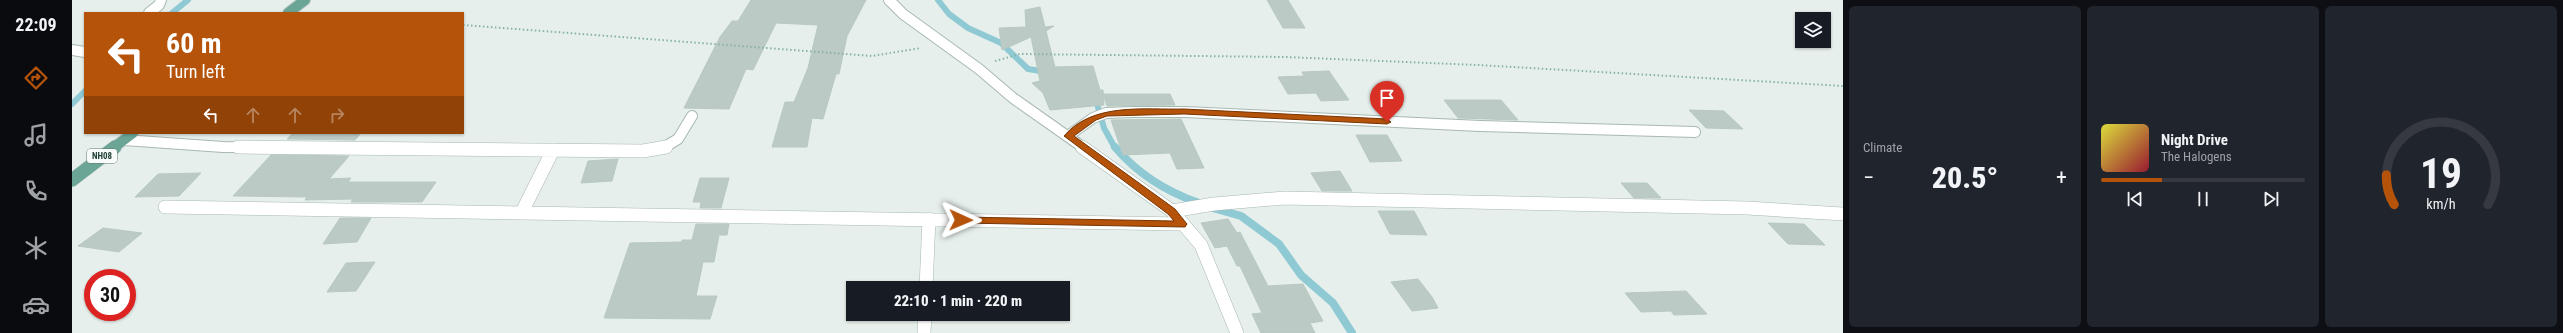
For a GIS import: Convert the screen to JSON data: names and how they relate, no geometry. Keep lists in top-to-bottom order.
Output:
{
  "streets": {
    "main road": ["NH08"]
  },
  "page": {
    "tabs": "22:09",
    "tile": "Climate",
    "turn": ["60 m", "Turn left"],
    "song": ["Night Drive", "The Halogens"],
    "heat": ["−", "20.5°", "+"],
    "limit": "30",
    "trip": "22:10 · 1 min · 220 m",
    "gauge": ["19", "km/h"]
  }
}
